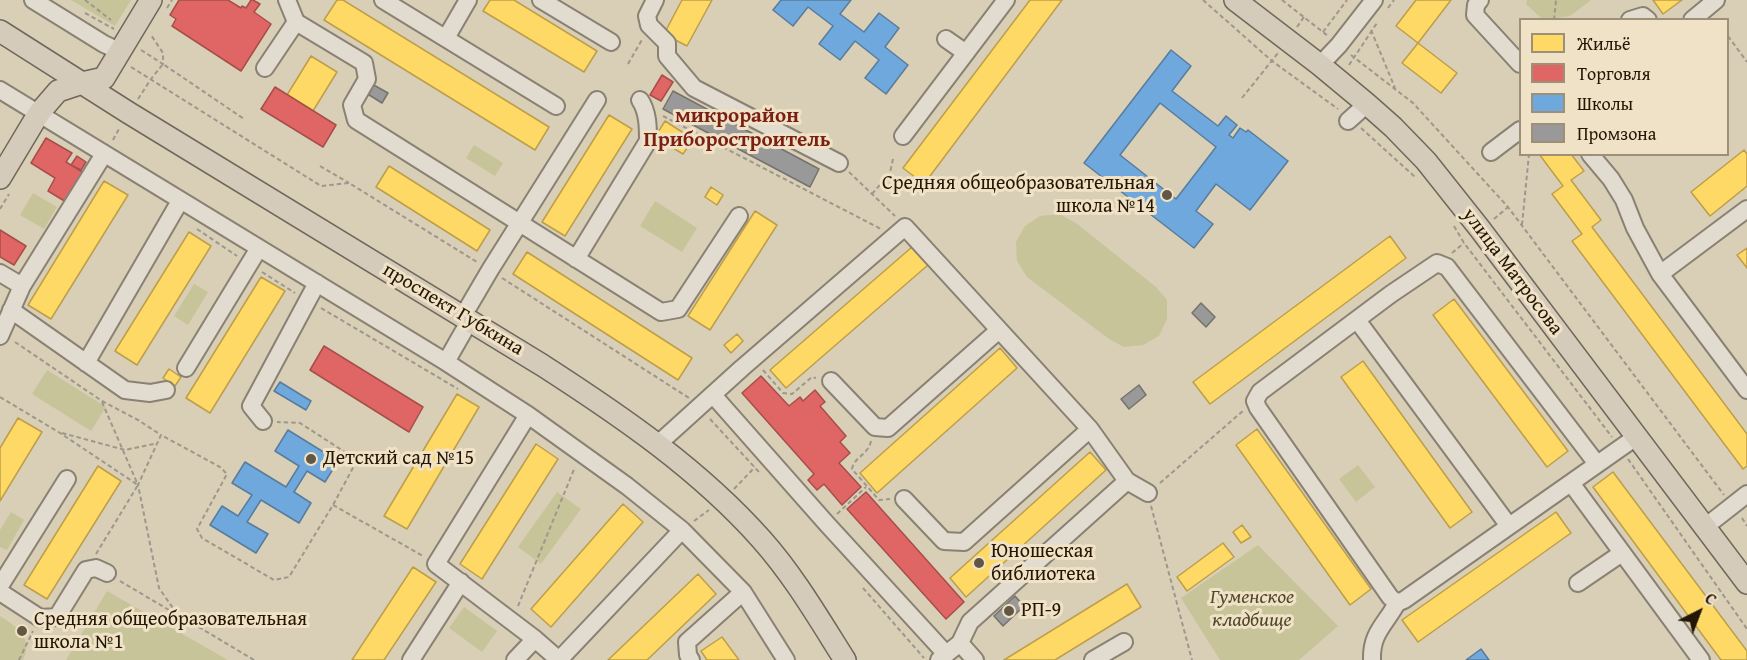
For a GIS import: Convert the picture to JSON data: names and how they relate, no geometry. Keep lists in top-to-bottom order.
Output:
{
  "streets": {
    "main road": ["улица Матросова", "проспект Губкина"]
  },
  "districts": ["микрорайон Приборостроитель"],
  "parks": ["Гуменское кладбище"],
  "places": [
    "Средняя общеобразовательная школа №14",
    "Детский сад №15",
    "Юношеская библиотека",
    "РП-9",
    "Средняя общеобразовательная школа №1"
  ],
  "legend": [
    "Жильё",
    "Торговля",
    "Школы",
    "Промзона"
  ],
  "north": "top right"
}
